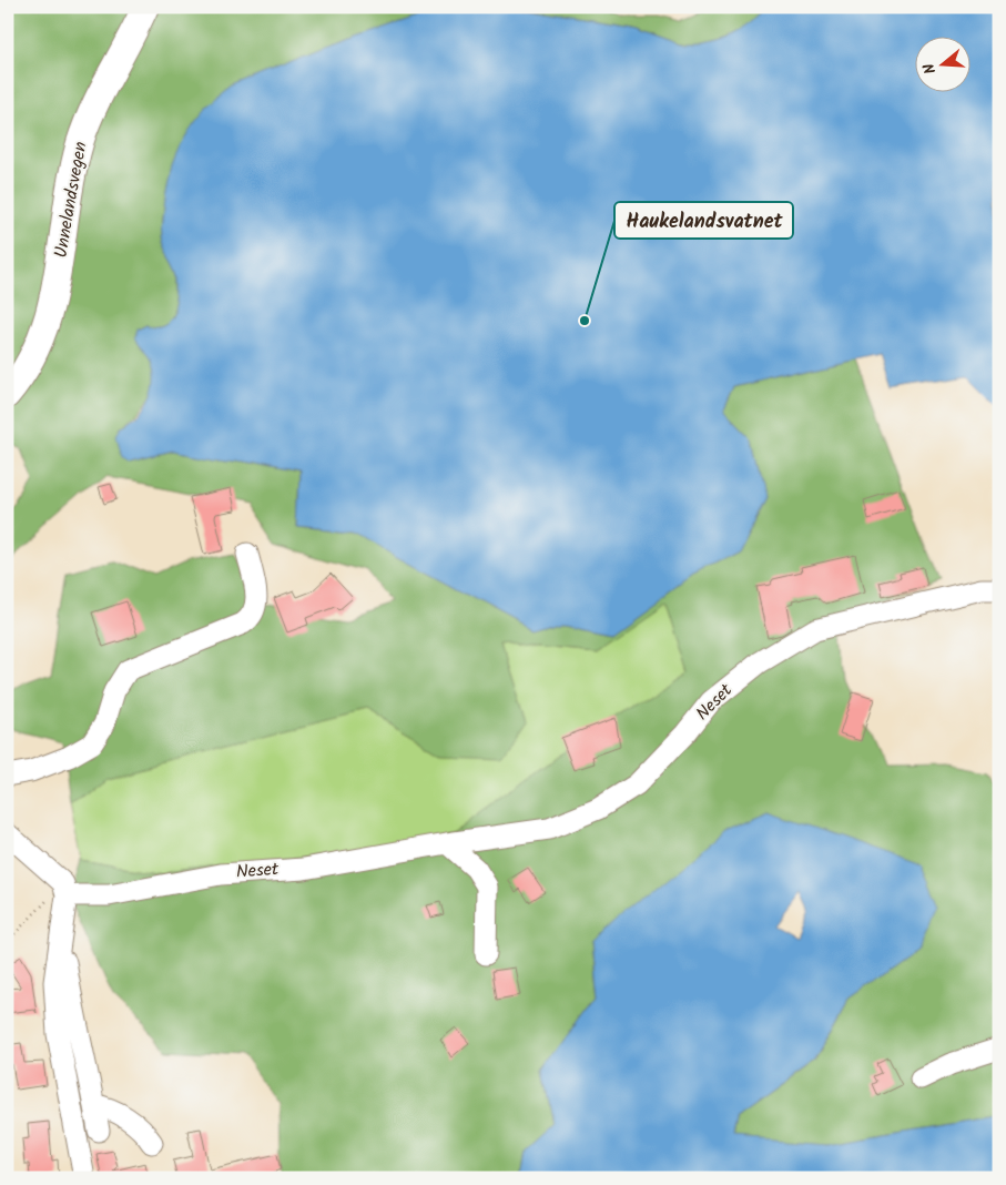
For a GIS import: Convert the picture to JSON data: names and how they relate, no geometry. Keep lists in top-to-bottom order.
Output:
{
  "streets": {
    "main road": ["Unnelandsvegen"],
    "street": ["Neset"]
  },
  "places": ["Haukelandsvatnet"],
  "north": "left"
}
